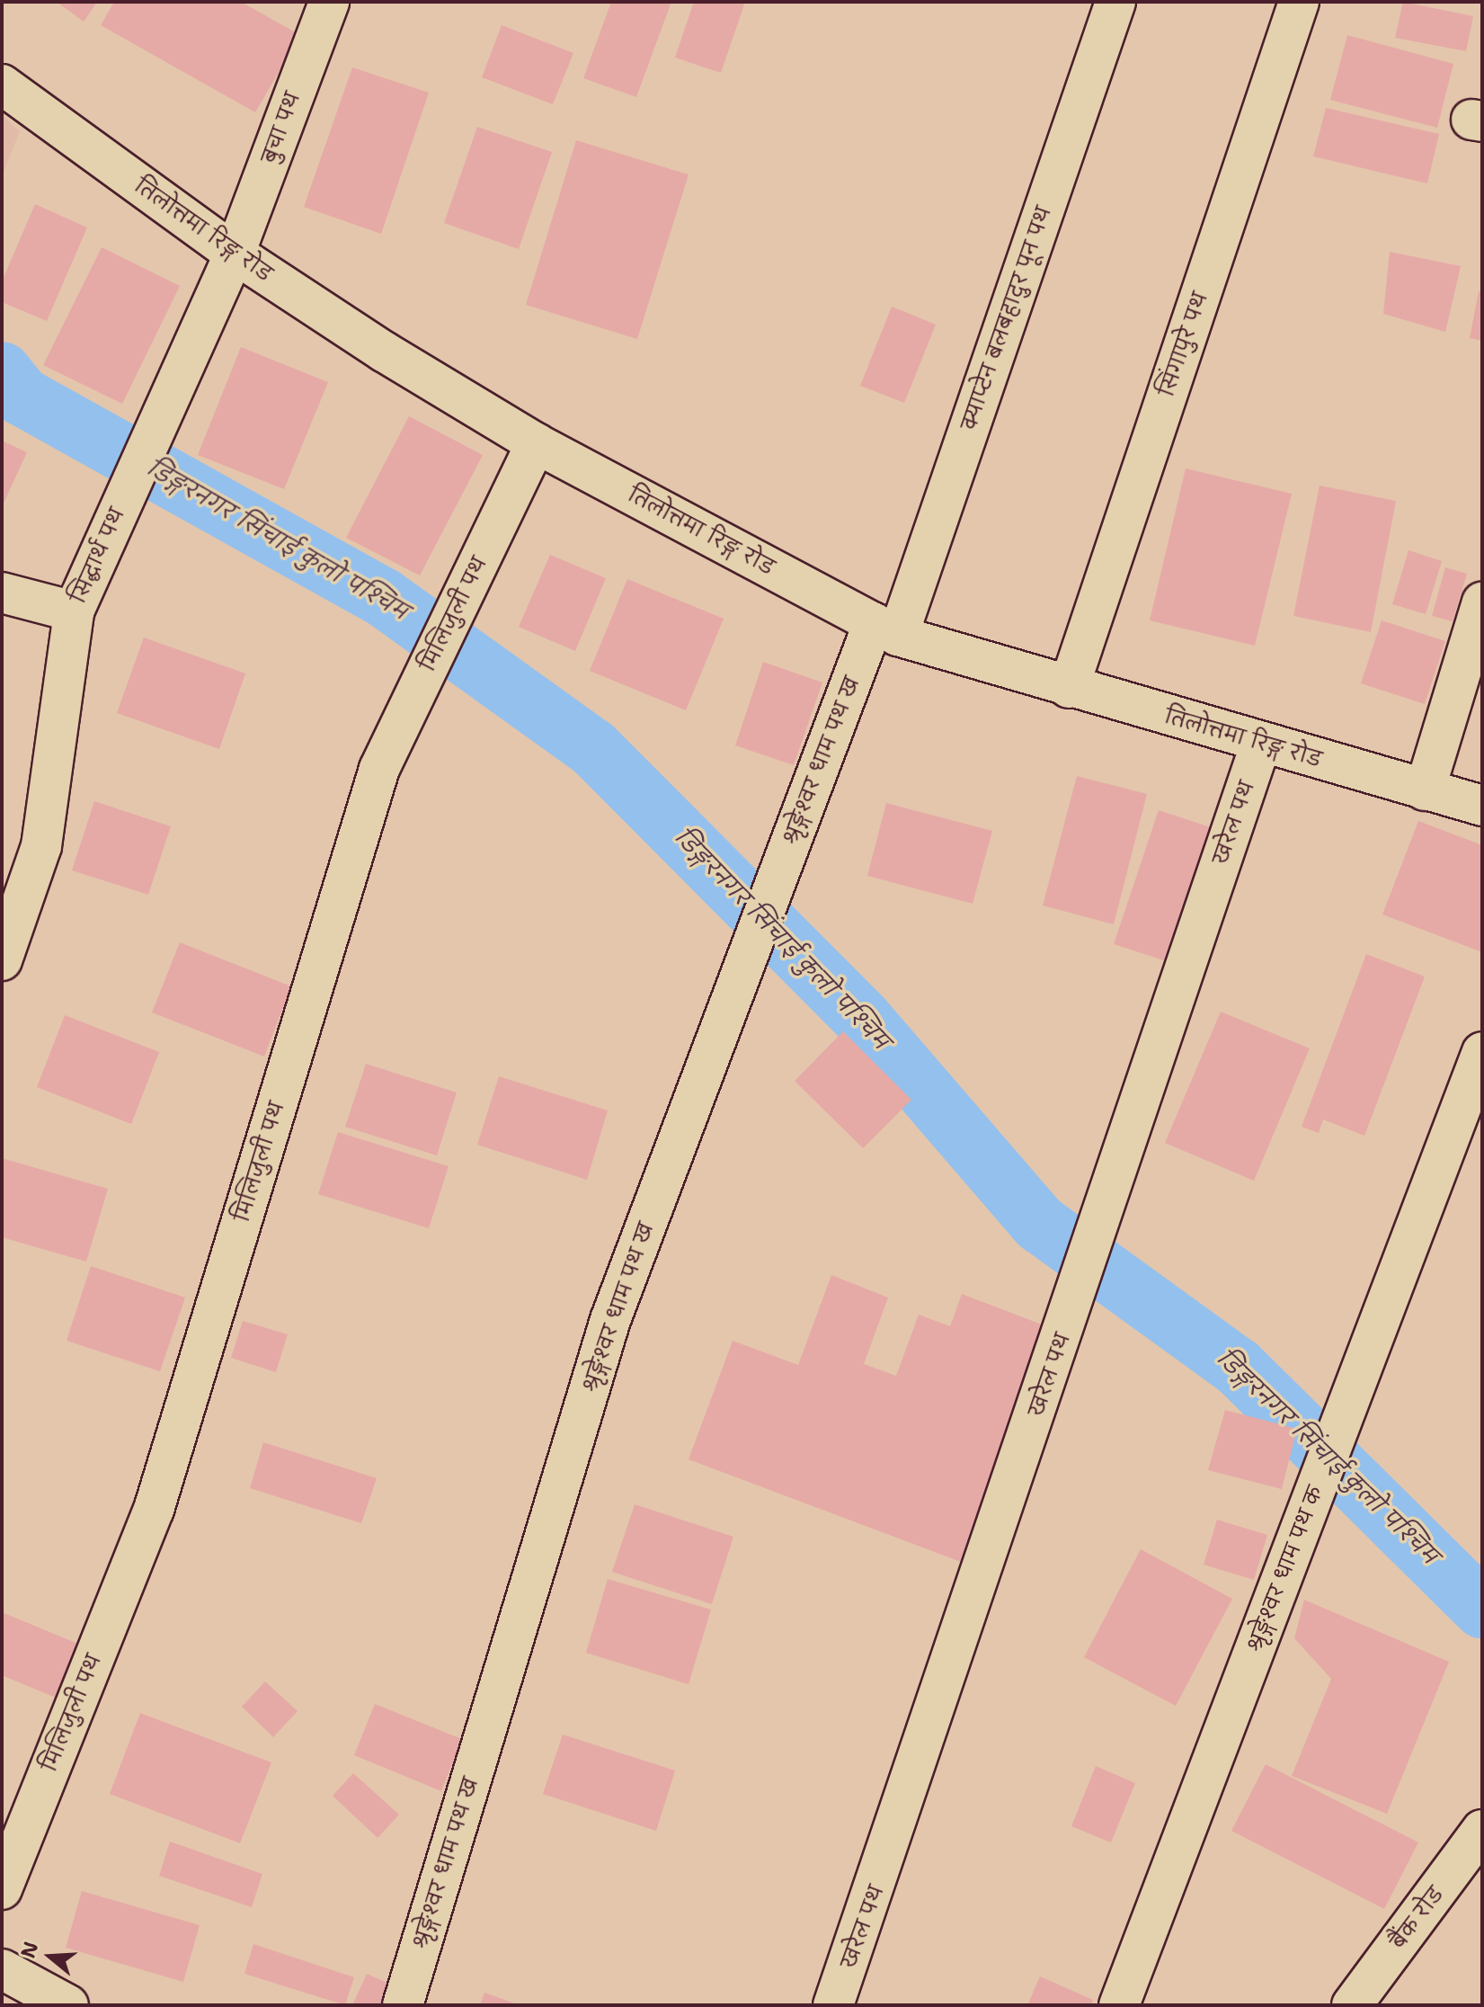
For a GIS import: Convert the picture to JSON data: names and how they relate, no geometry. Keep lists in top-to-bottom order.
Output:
{
  "streets": {
    "street": [
      "बुचा पथ",
      "तिलोत्तमा रिङ्ग रोड",
      "क्याप्टेन बलबहादुर पून पथ",
      "सिंगापुरे पथ",
      "सिद्धार्थ पथ",
      "मिलिजुली पथ",
      "श्रृङ्गेश्वर धाम पथ ख",
      "खरेल पथ",
      "श्रृङ्गेश्वर धाम पथ क",
      "बैंक रोड"
    ]
  },
  "crossings": [
    ["बुचा पथ", "तिलोत्तमा रिङ्ग रोड"],
    ["बुचा पथ", "सिद्धार्थ पथ"],
    ["तिलोत्तमा रिङ्ग रोड", "क्याप्टेन बलबहादुर पून पथ"],
    ["तिलोत्तमा रिङ्ग रोड", "सिंगापुरे पथ"],
    ["तिलोत्तमा रिङ्ग रोड", "सिद्धार्थ पथ"],
    ["तिलोत्तमा रिङ्ग रोड", "मिलिजुली पथ"],
    ["तिलोत्तमा रिङ्ग रोड", "श्रृङ्गेश्वर धाम पथ ख"],
    ["तिलोत्तमा रिङ्ग रोड", "खरेल पथ"],
    ["क्याप्टेन बलबहादुर पून पथ", "श्रृङ्गेश्वर धाम पथ ख"]
  ],
  "water": ["डिङ्गरनगर सिंचाई कुलो पश्चिम"],
  "north": "left"
}
